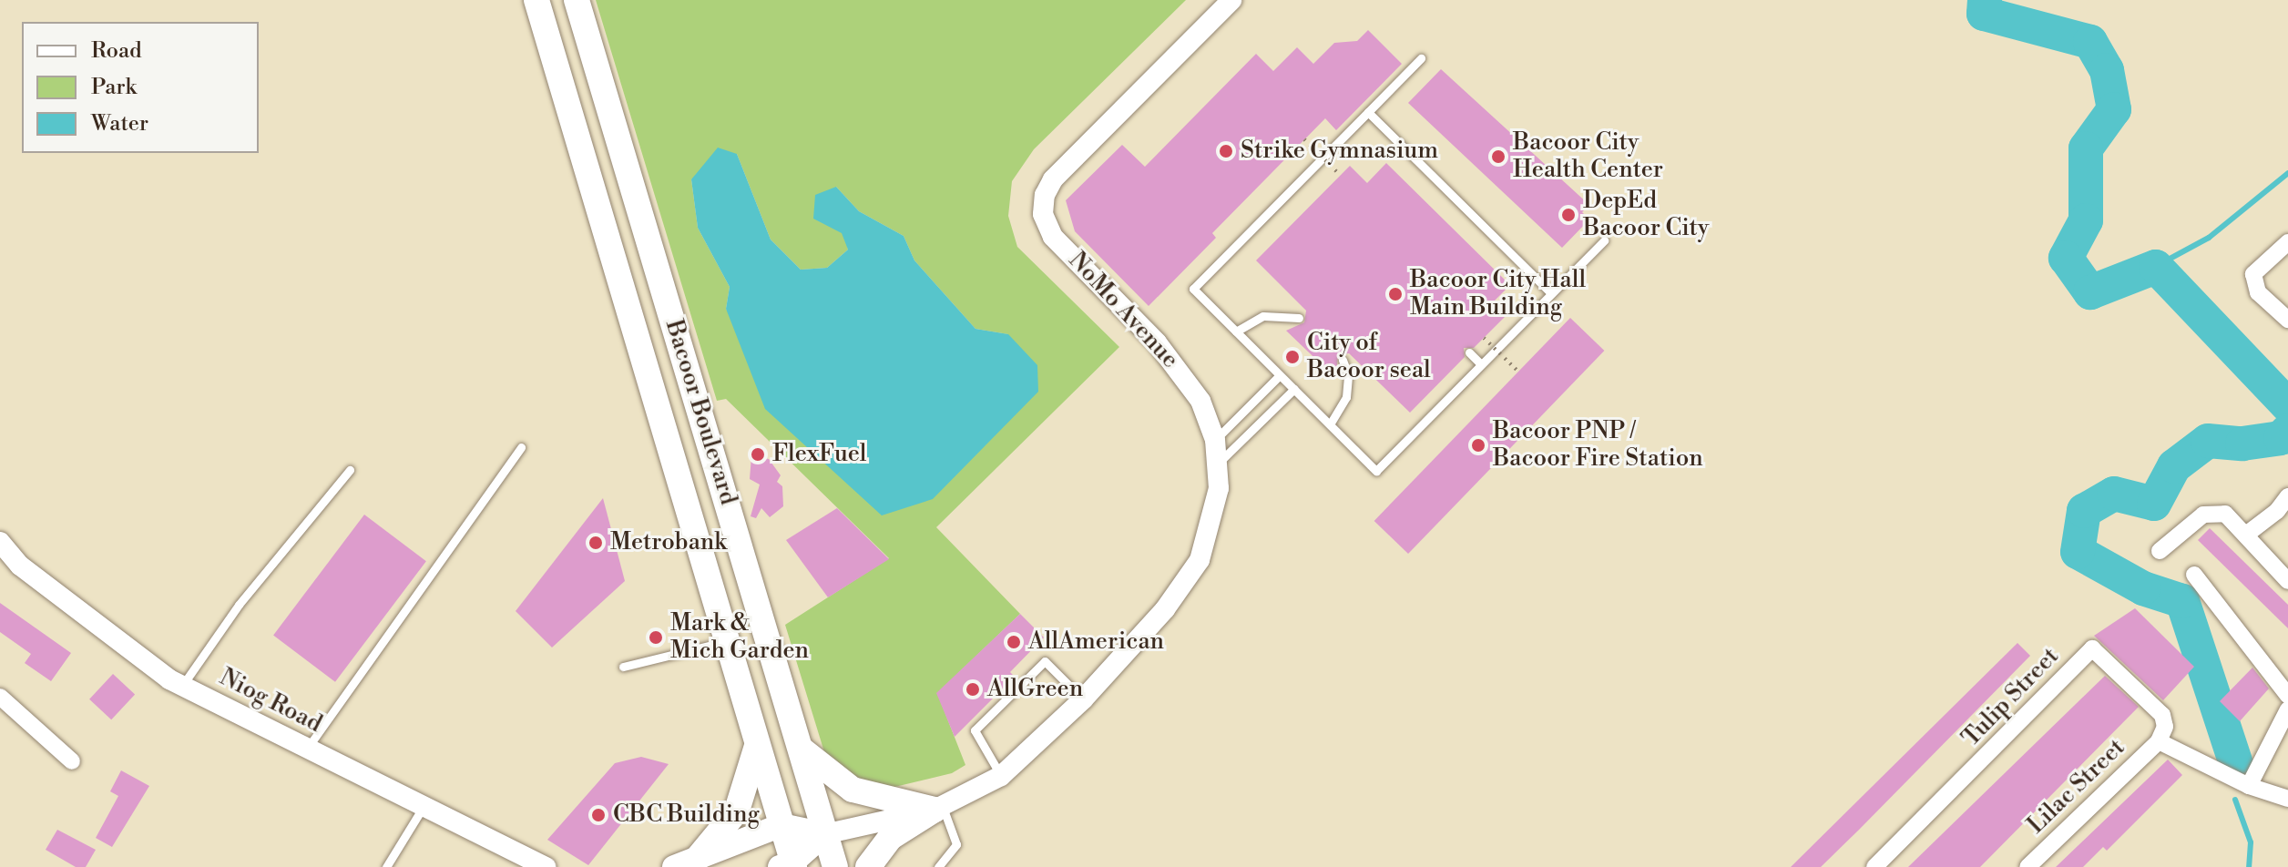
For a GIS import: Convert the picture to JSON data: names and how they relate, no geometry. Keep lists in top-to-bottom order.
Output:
{
  "streets": {
    "main road": ["NoMo Avenue", "Bacoor Boulevard"],
    "street": ["Tulip Street", "Niog Road", "Lilac Street"]
  },
  "crossings": [
    ["NoMo Avenue", "Bacoor Boulevard"],
    ["Tulip Street", "Lilac Street"]
  ],
  "places": [
    "Strike Gymnasium",
    "Bacoor City Health Center",
    "DepEd Bacoor City",
    "Bacoor City Hall Main Building",
    "City of Bacoor seal",
    "Bacoor PNP / Bacoor Fire Station",
    "FlexFuel",
    "Metrobank",
    "Mark & Mich Garden",
    "AllAmerican",
    "AllGreen",
    "CBC Building"
  ],
  "legend": ["Road", "Park", "Water"]
}
